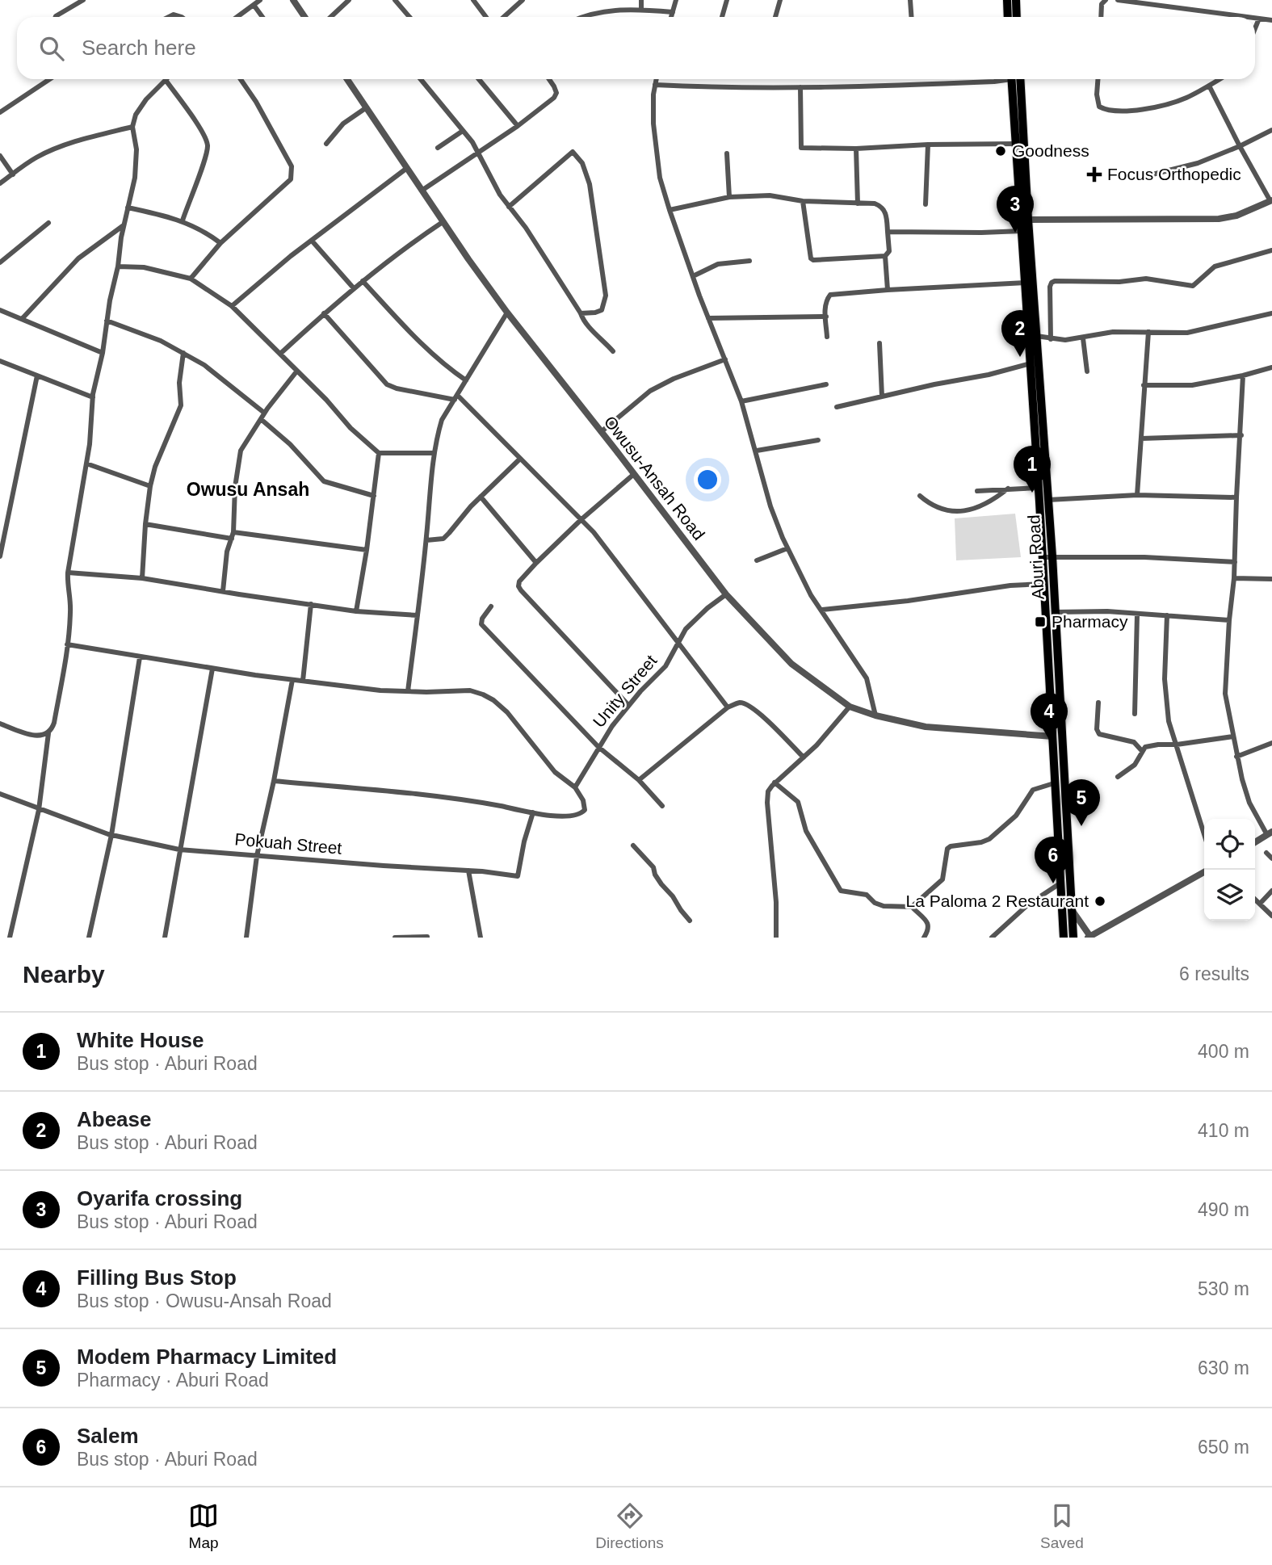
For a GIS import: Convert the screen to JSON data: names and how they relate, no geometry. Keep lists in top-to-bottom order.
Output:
{
  "streets": {
    "highway": ["Aburi Road"],
    "street": ["Owusu-Ansah Road", "Unity Street", "Pokuah Street"]
  },
  "crossings": [
    ["Owusu-Ansah Road", "Aburi Road"],
    ["Owusu-Ansah Road", "Unity Street"]
  ],
  "districts": ["Owusu Ansah"],
  "places": {
    "other": ["Goodness", "La Paloma 2 Restaurant"],
    "health": ["Focus Orthopedic"],
    "transit": ["Pharmacy"]
  },
  "page": {
    "search": "Search here",
    "pins": [
      "3",
      "2",
      "1",
      "4",
      "5",
      "6"
    ],
    "heading": ["Nearby", "6 results"],
    "list": [
      {
        "mark": "1",
        "name": "White House",
        "note": "Bus stop · Aburi Road",
        "value": "400 m"
      },
      {
        "mark": "2",
        "name": "Abease",
        "note": "Bus stop · Aburi Road",
        "value": "410 m"
      },
      {
        "mark": "3",
        "name": "Oyarifa crossing",
        "note": "Bus stop · Aburi Road",
        "value": "490 m"
      },
      {
        "mark": "4",
        "name": "Filling Bus Stop",
        "note": "Bus stop · Owusu-Ansah Road",
        "value": "530 m"
      },
      {
        "mark": "5",
        "name": "Modem Pharmacy Limited",
        "note": "Pharmacy · Aburi Road",
        "value": "630 m"
      },
      {
        "mark": "6",
        "name": "Salem",
        "note": "Bus stop · Aburi Road",
        "value": "650 m"
      }
    ],
    "nav": ["Map", "Directions", "Saved"]
  }
}
